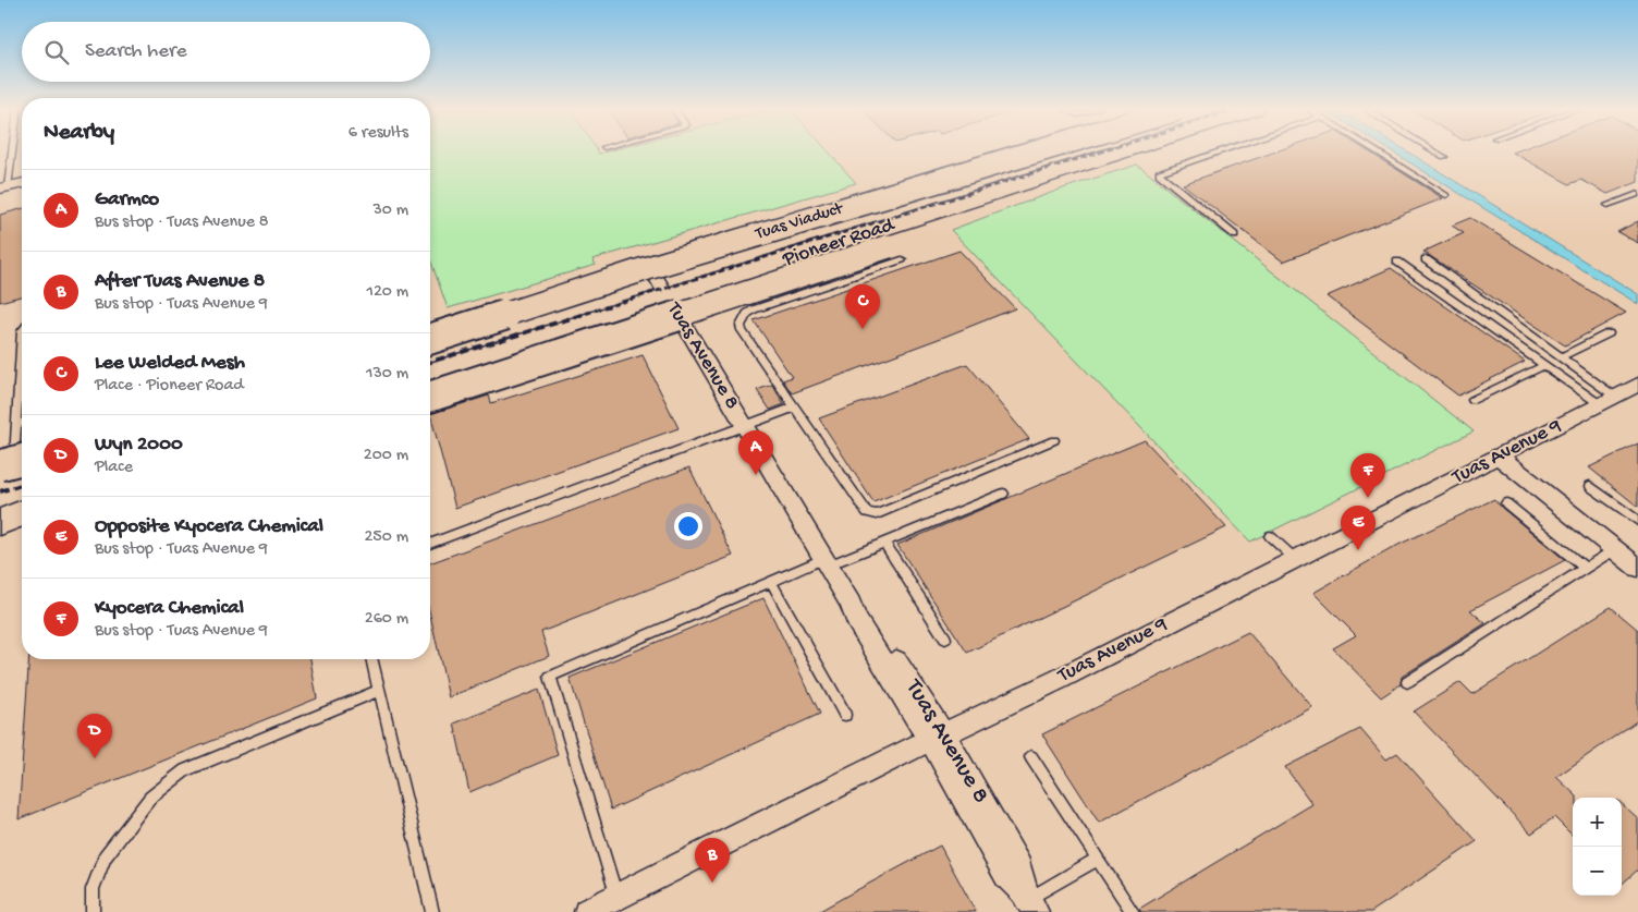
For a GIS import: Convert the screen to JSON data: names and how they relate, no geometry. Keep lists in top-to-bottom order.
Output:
{
  "streets": {
    "main road": ["Tuas Viaduct", "Pioneer Road"],
    "street": ["Tuas Avenue 8", "Tuas Avenue 9"]
  },
  "crossings": [
    ["Pioneer Road", "Tuas Avenue 8"],
    ["Tuas Avenue 8", "Tuas Avenue 9"]
  ],
  "page": {
    "search": "Search here",
    "heading": ["Nearby", "6 results"],
    "list": [
      {
        "mark": "A",
        "name": "Garmco",
        "note": "Bus stop · Tuas Avenue 8",
        "value": "30 m"
      },
      {
        "mark": "B",
        "name": "After Tuas Avenue 8",
        "note": "Bus stop · Tuas Avenue 9",
        "value": "120 m"
      },
      {
        "mark": "C",
        "name": "Lee Welded Mesh",
        "note": "Place · Pioneer Road",
        "value": "130 m"
      },
      {
        "mark": "D",
        "name": "Wyn 2000",
        "note": "Place",
        "value": "200 m"
      },
      {
        "mark": "E",
        "name": "Opposite Kyocera Chemical",
        "note": "Bus stop · Tuas Avenue 9",
        "value": "250 m"
      },
      {
        "mark": "F",
        "name": "Kyocera Chemical",
        "note": "Bus stop · Tuas Avenue 9",
        "value": "260 m"
      }
    ],
    "pins": [
      "C",
      "A",
      "F",
      "E",
      "D",
      "B"
    ],
    "map_buttons": ["+", "−"]
  }
}
